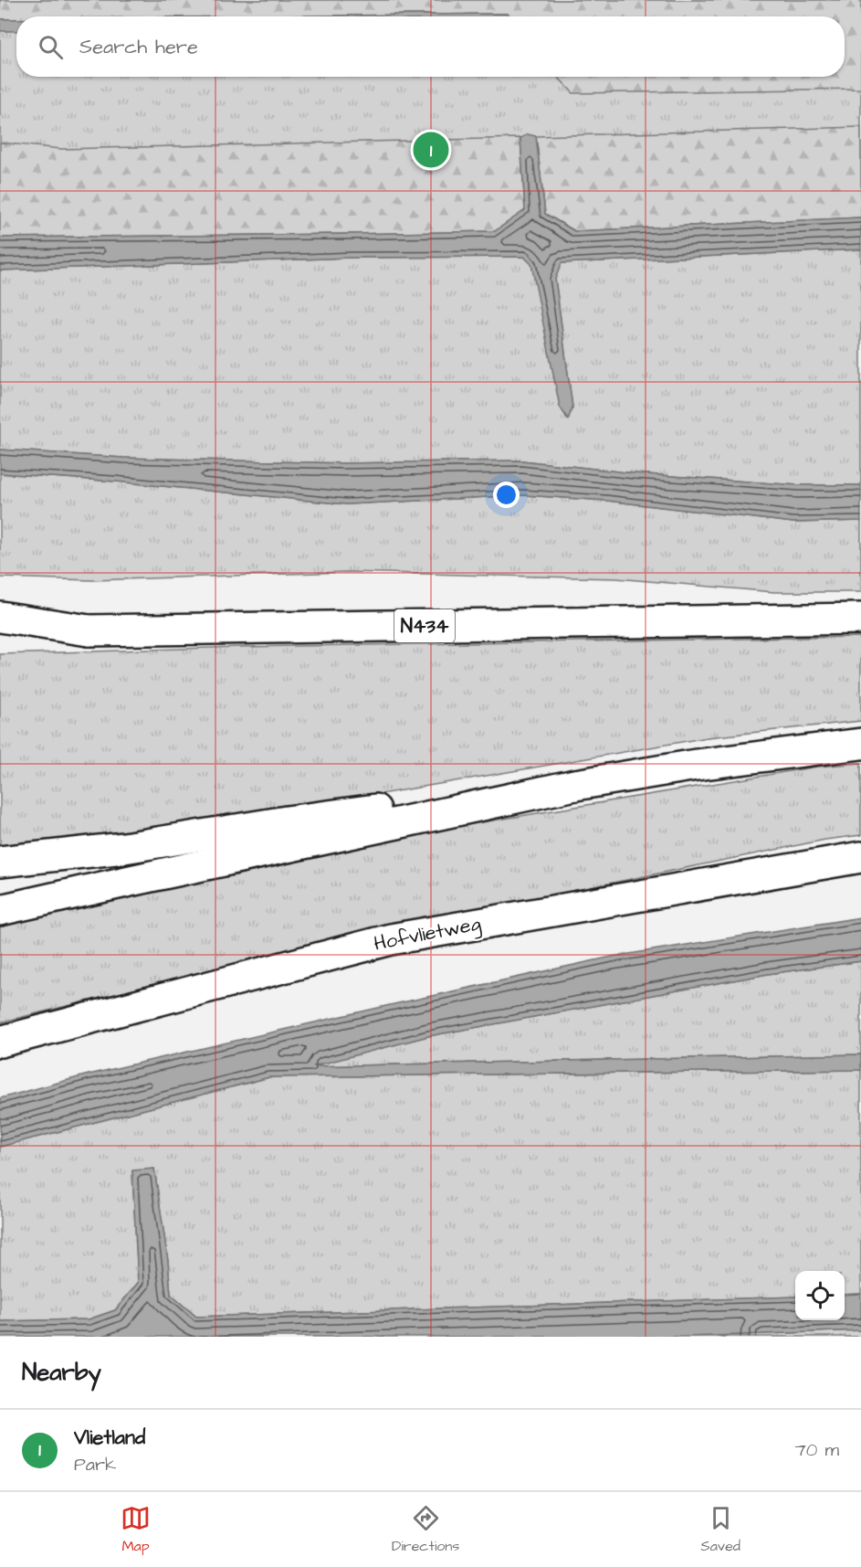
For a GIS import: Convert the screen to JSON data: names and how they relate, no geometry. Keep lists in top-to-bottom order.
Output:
{
  "streets": {
    "main road": ["N434", "Hofvlietweg"]
  },
  "page": {
    "search": "Search here",
    "pins": "1",
    "heading": "Nearby",
    "list": [
      {
        "mark": "1",
        "name": "Vlietland",
        "note": "Park",
        "value": "70 m"
      }
    ],
    "nav": ["Map", "Directions", "Saved"]
  }
}
